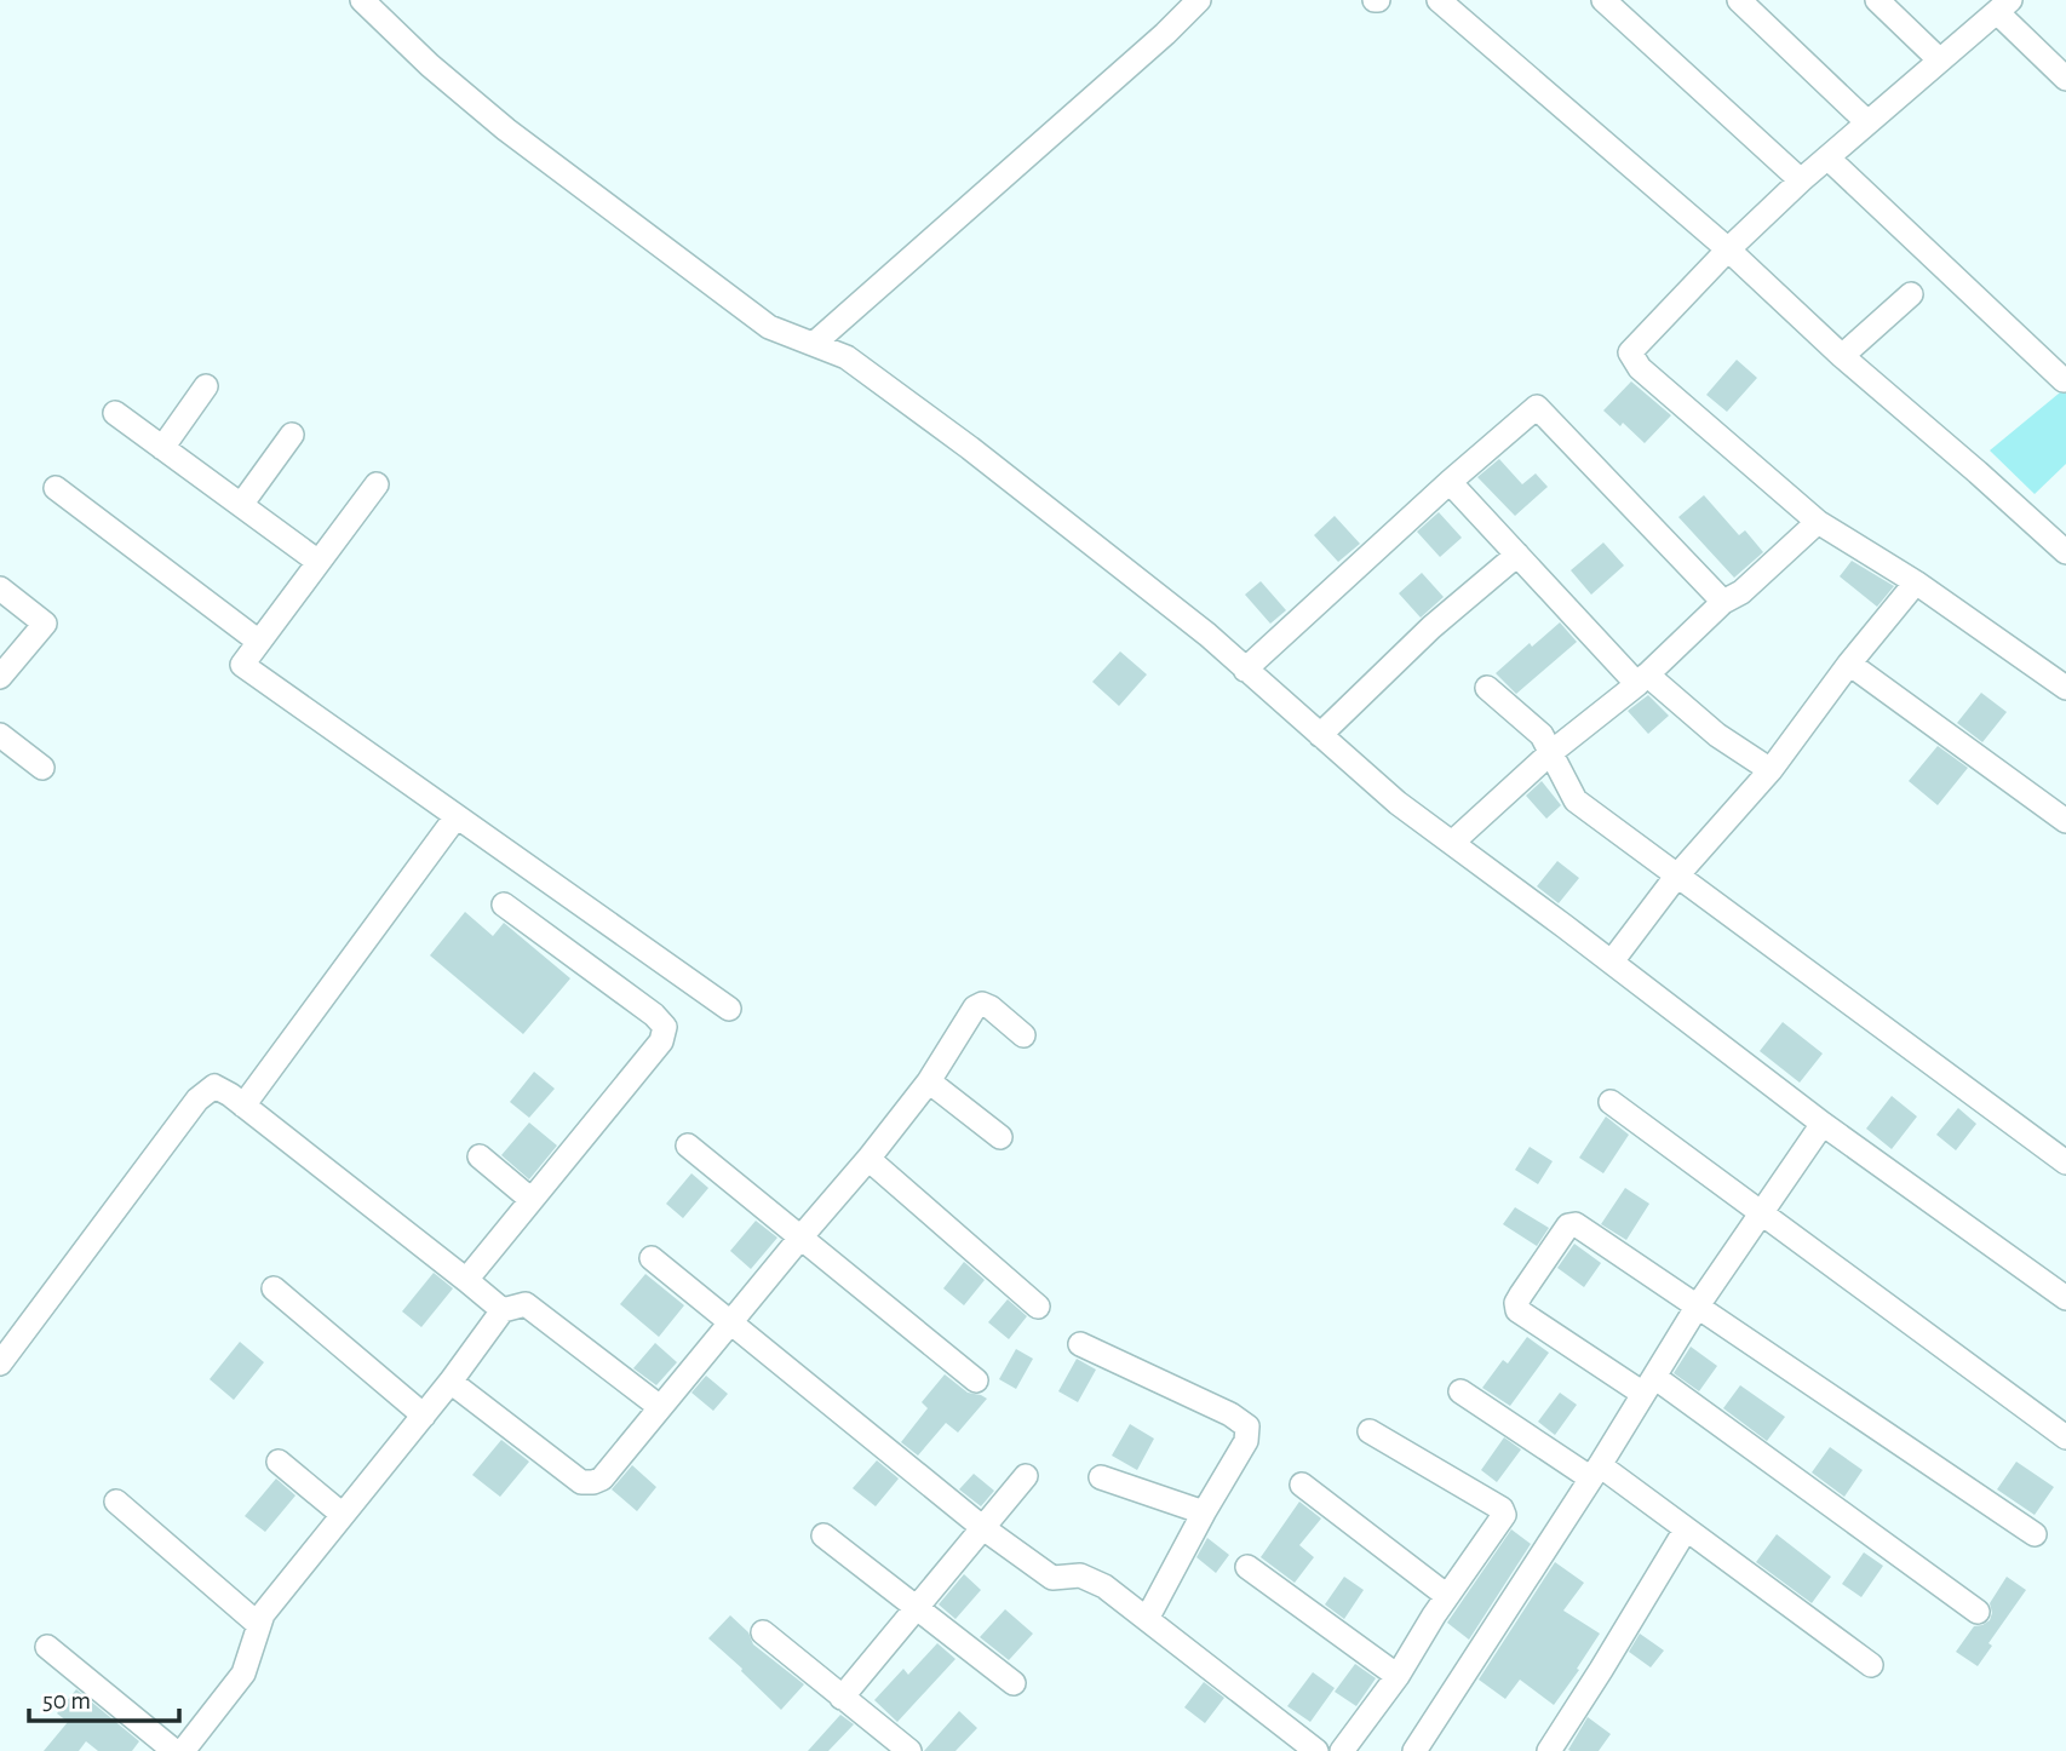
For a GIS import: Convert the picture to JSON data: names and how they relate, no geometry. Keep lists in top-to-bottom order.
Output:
{
  "scale_bar": "50 m"
}
